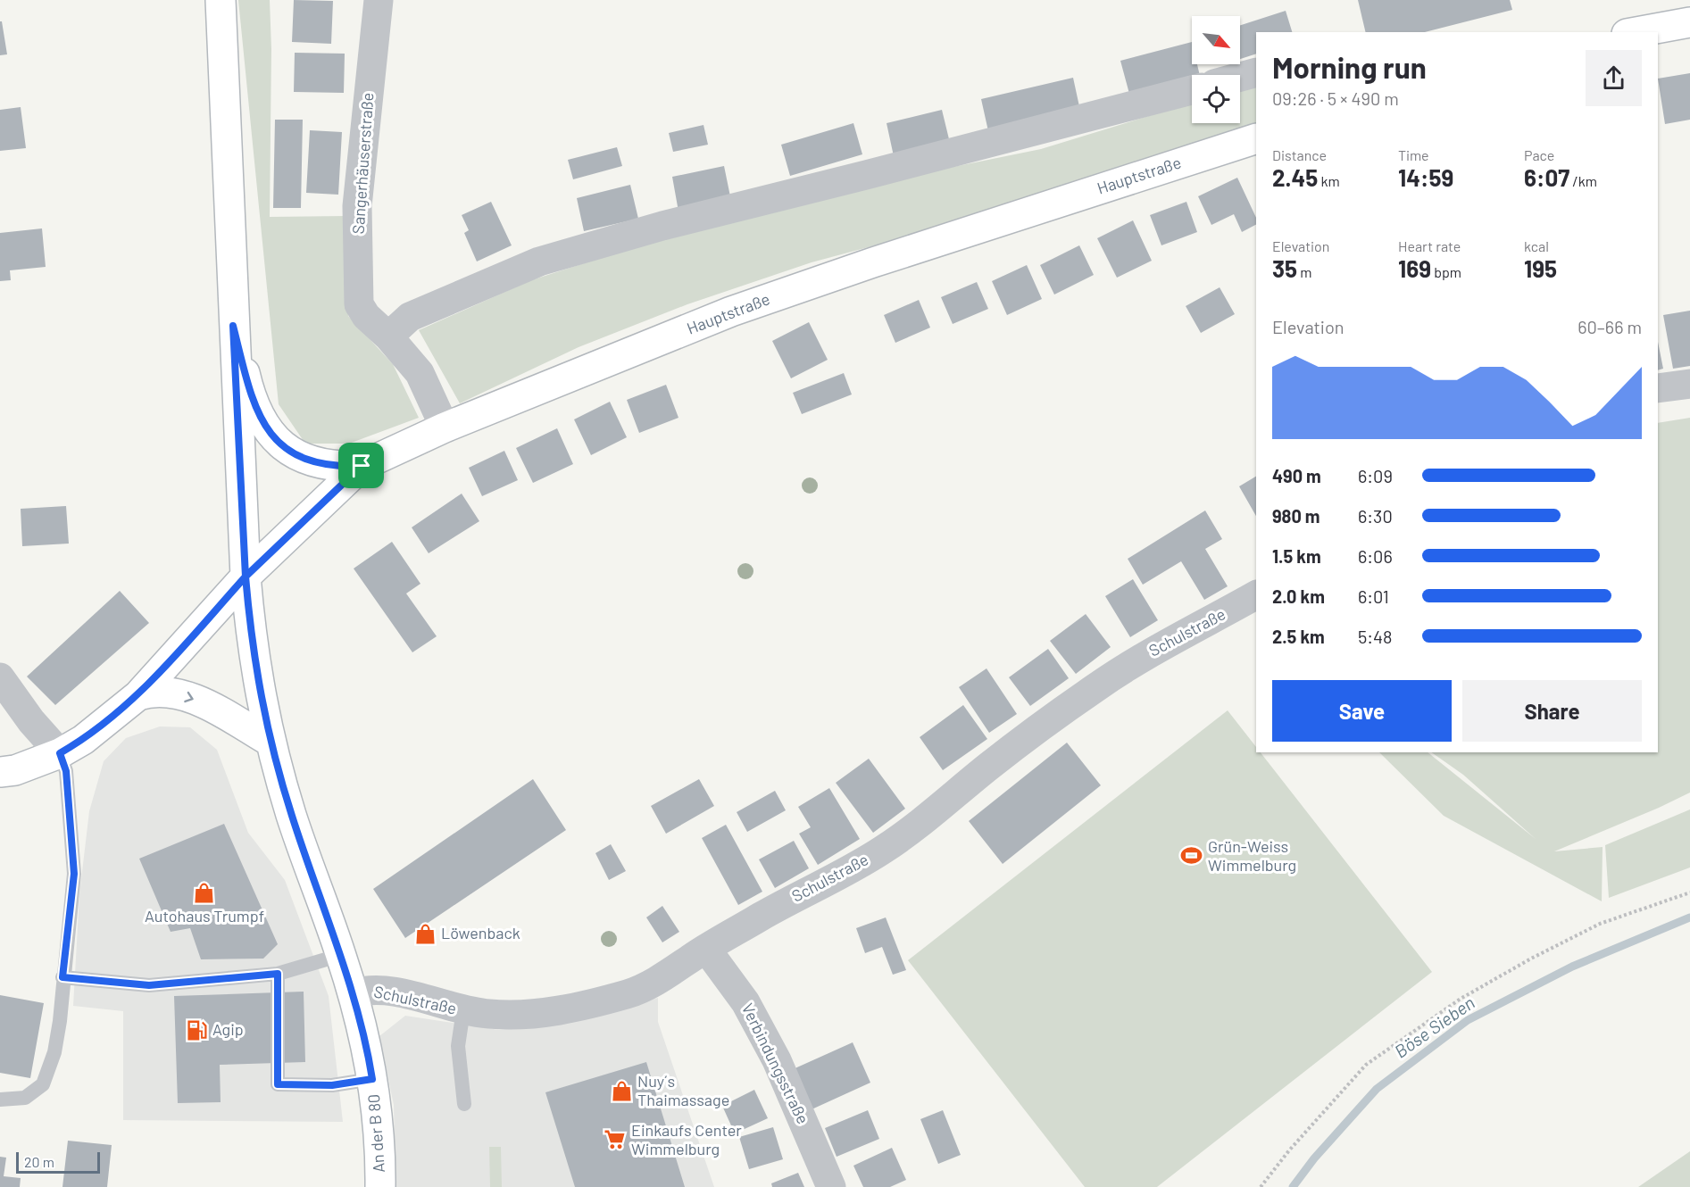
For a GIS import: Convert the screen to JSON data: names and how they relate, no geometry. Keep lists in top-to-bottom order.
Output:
{
  "streets": {
    "main road": ["Hauptstraße", "An der B 80"],
    "street": ["Sangerhäuserstraße", "Schulstraße", "Verbindungsstraße"]
  },
  "crossings": [
    ["Sangerhäuserstraße", "Hauptstraße"],
    ["Hauptstraße", "An der B 80"],
    ["Schulstraße", "Verbindungsstraße"],
    ["Schulstraße", "An der B 80"]
  ],
  "water": ["Böse Sieben"],
  "places": {
    "sports": ["Grün-Weiss Wimmelburg"],
    "shop": ["Autohaus Trumpf", "Löwenback", "Nuy´s Thaimassage"],
    "fuel station": ["Agip"],
    "supermarket": ["Einkaufs Center Wimmelburg"]
  },
  "scale_bar": "20 m",
  "north": "bottom right",
  "page": {
    "heading": ["Morning run", "09:26 · 5 × 490 m"],
    "stats": [
      ["Distance", "2.45 km"],
      ["Time", "14:59"],
      ["Pace", "6:07 /km"],
      ["Elevation", "35 m"],
      ["Heart rate", "169 bpm"],
      ["kcal", "195"]
    ],
    "chart": ["Elevation", "60–66 m"],
    "list": [
      {
        "name": "490 m",
        "note": "6:09"
      },
      {
        "name": "980 m",
        "note": "6:30"
      },
      {
        "name": "1.5 km",
        "note": "6:06"
      },
      {
        "name": "2.0 km",
        "note": "6:01"
      },
      {
        "name": "2.5 km",
        "note": "5:48"
      }
    ],
    "buttons": ["Save", "Share"],
    "scale": "20 m"
  }
}
